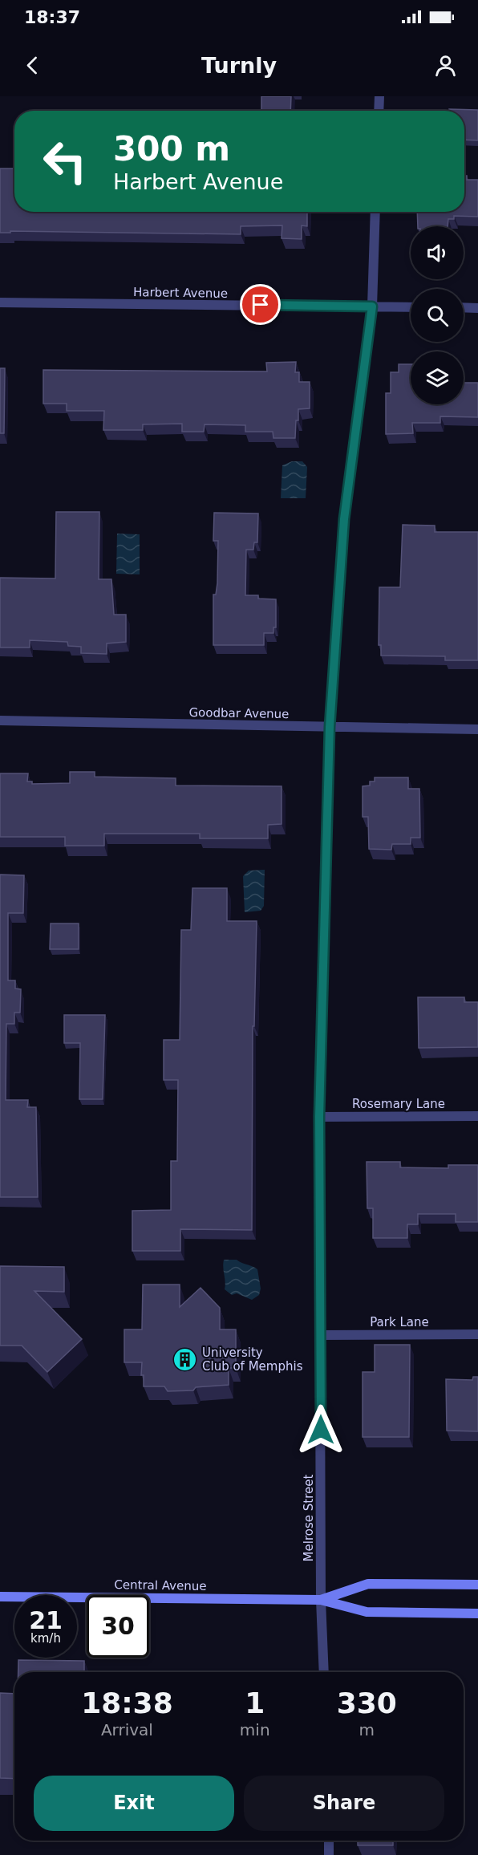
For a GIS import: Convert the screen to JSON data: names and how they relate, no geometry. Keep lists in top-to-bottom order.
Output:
{
  "streets": {
    "main road": ["Central Avenue"],
    "street": [
      "Harbert Avenue",
      "Goodbar Avenue",
      "Rosemary Lane",
      "Park Lane",
      "Melrose Street"
    ]
  },
  "crossings": [
    ["Harbert Avenue", "Melrose Street"],
    ["Goodbar Avenue", "Melrose Street"],
    ["Rosemary Lane", "Melrose Street"],
    ["Park Lane", "Melrose Street"],
    ["Melrose Street", "Central Avenue"]
  ],
  "places": {
    "building": ["University Club of Memphis"]
  },
  "page": {
    "status": "18:37",
    "header": "Turnly",
    "turn": ["300 m", "Harbert Avenue"],
    "speed": "21 km/h",
    "limit": "30",
    "eta": [
      "18:38",
      "Arrival",
      "1",
      "min",
      "330",
      "m"
    ],
    "buttons": ["Exit", "Share"]
  }
}
